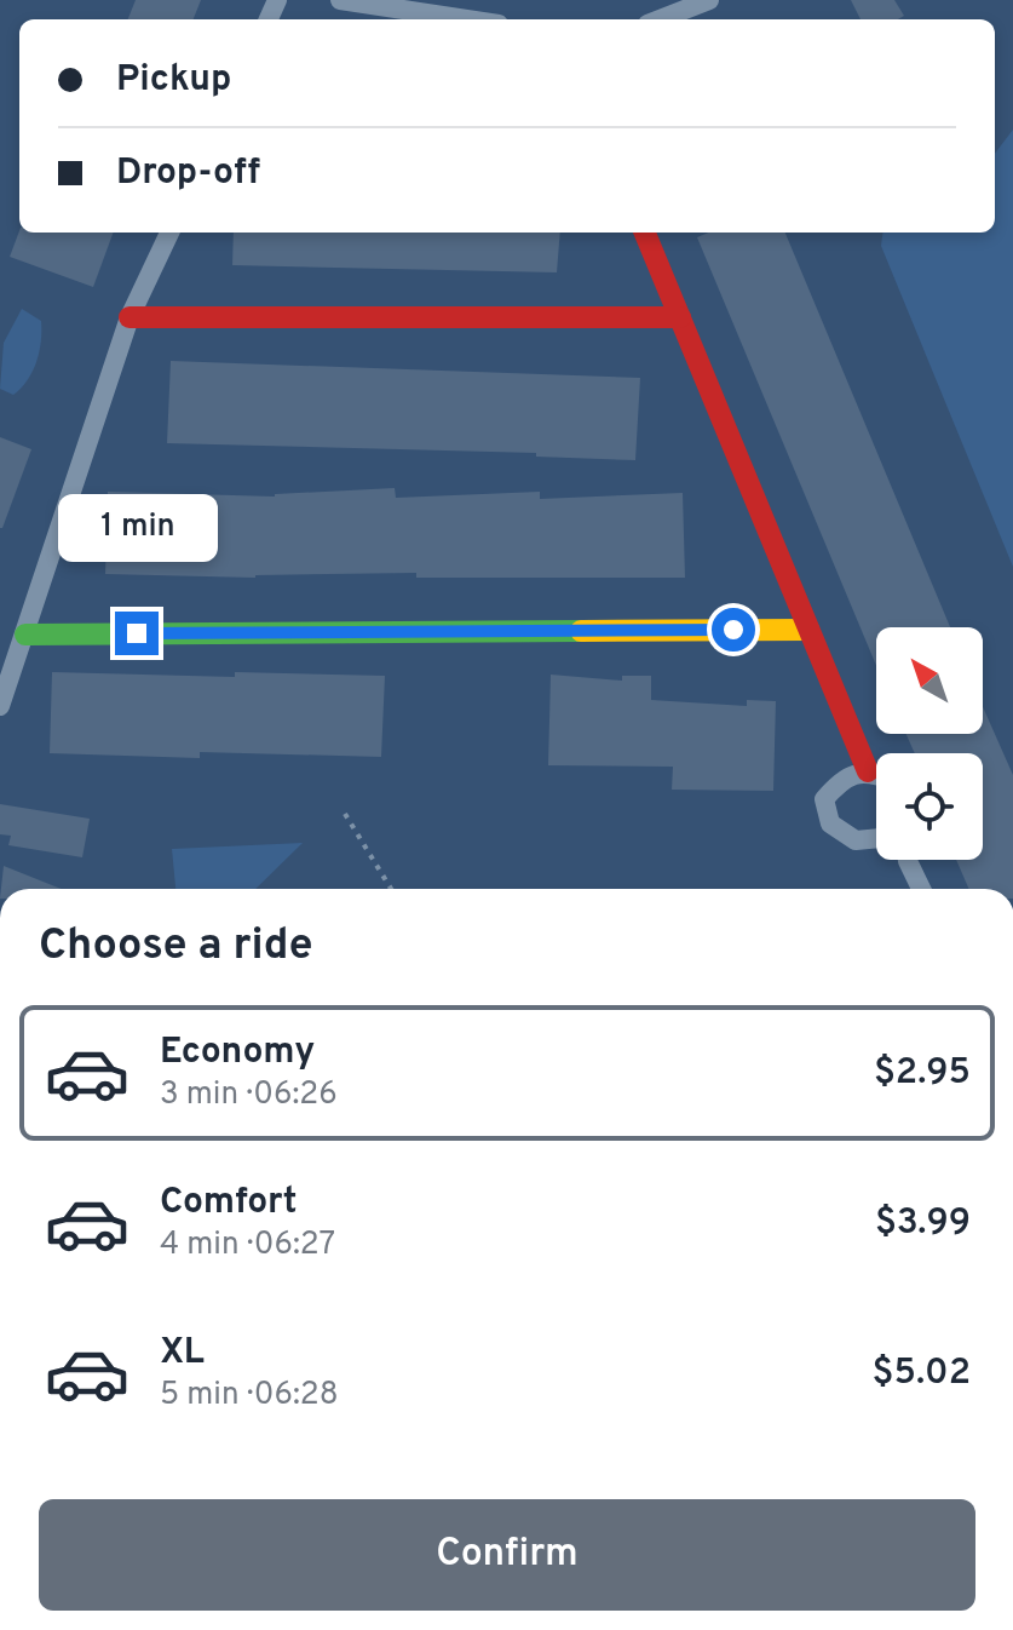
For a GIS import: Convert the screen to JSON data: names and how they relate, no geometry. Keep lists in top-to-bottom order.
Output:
{
  "north": "top left",
  "page": {
    "banner": ["Pickup", "Drop-off"],
    "bubble": "1 min",
    "heading": "Choose a ride",
    "list": [
      {
        "name": "Economy",
        "note": "3 min · 06:26",
        "value": "$2.95"
      },
      {
        "name": "Comfort",
        "note": "4 min · 06:27",
        "value": "$3.99"
      },
      {
        "name": "XL",
        "note": "5 min · 06:28",
        "value": "$5.02"
      }
    ],
    "buttons": "Confirm"
  }
}
